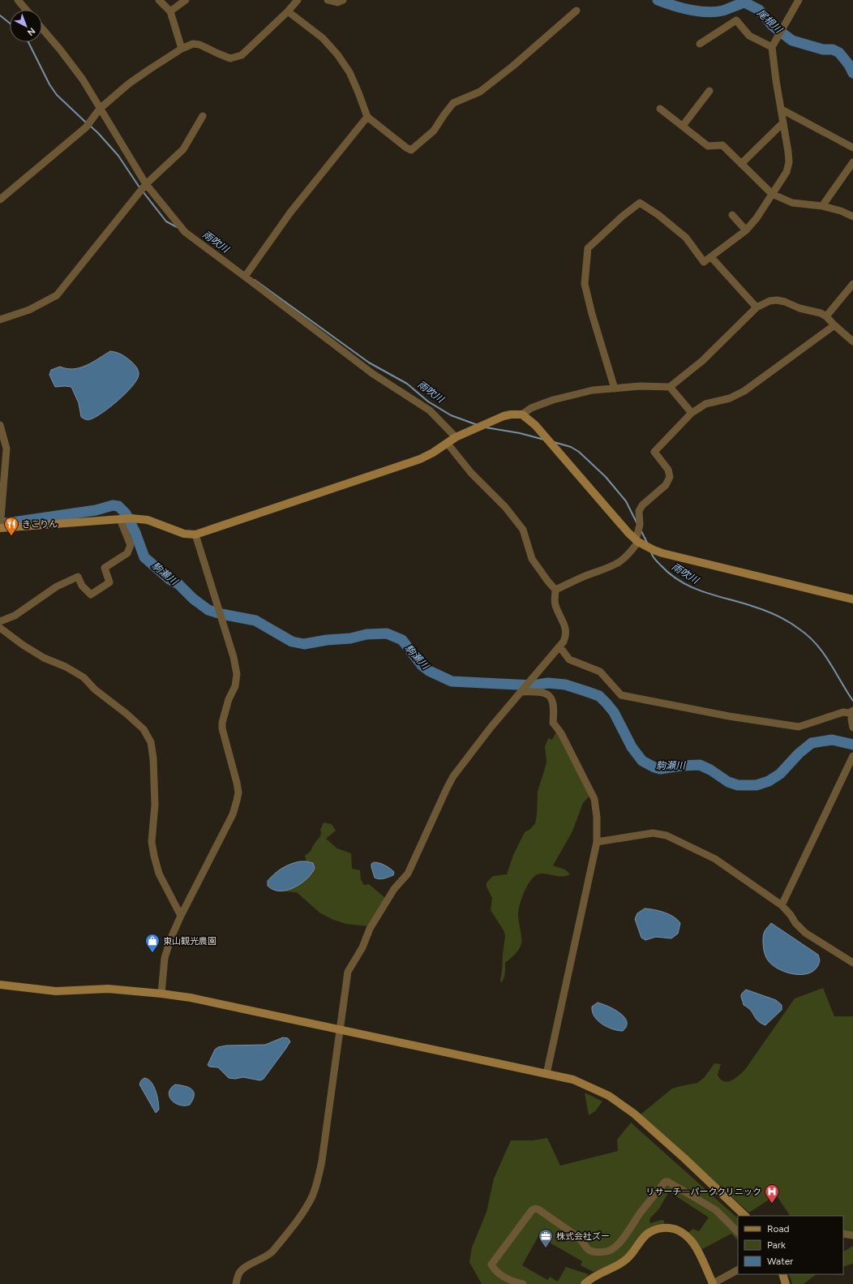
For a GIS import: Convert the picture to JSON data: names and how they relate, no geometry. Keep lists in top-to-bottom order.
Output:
{
  "water": ["尾根川", "雨吹川", "駒瀬川"],
  "places": {
    "restaurant": ["きこりん"],
    "shop": ["東山観光農園"],
    "hospital": ["リサーチ―パーククリニック"],
    "office": ["株式会社ズー"]
  },
  "legend": ["Road", "Park", "Water"],
  "north": "bottom right"
}
